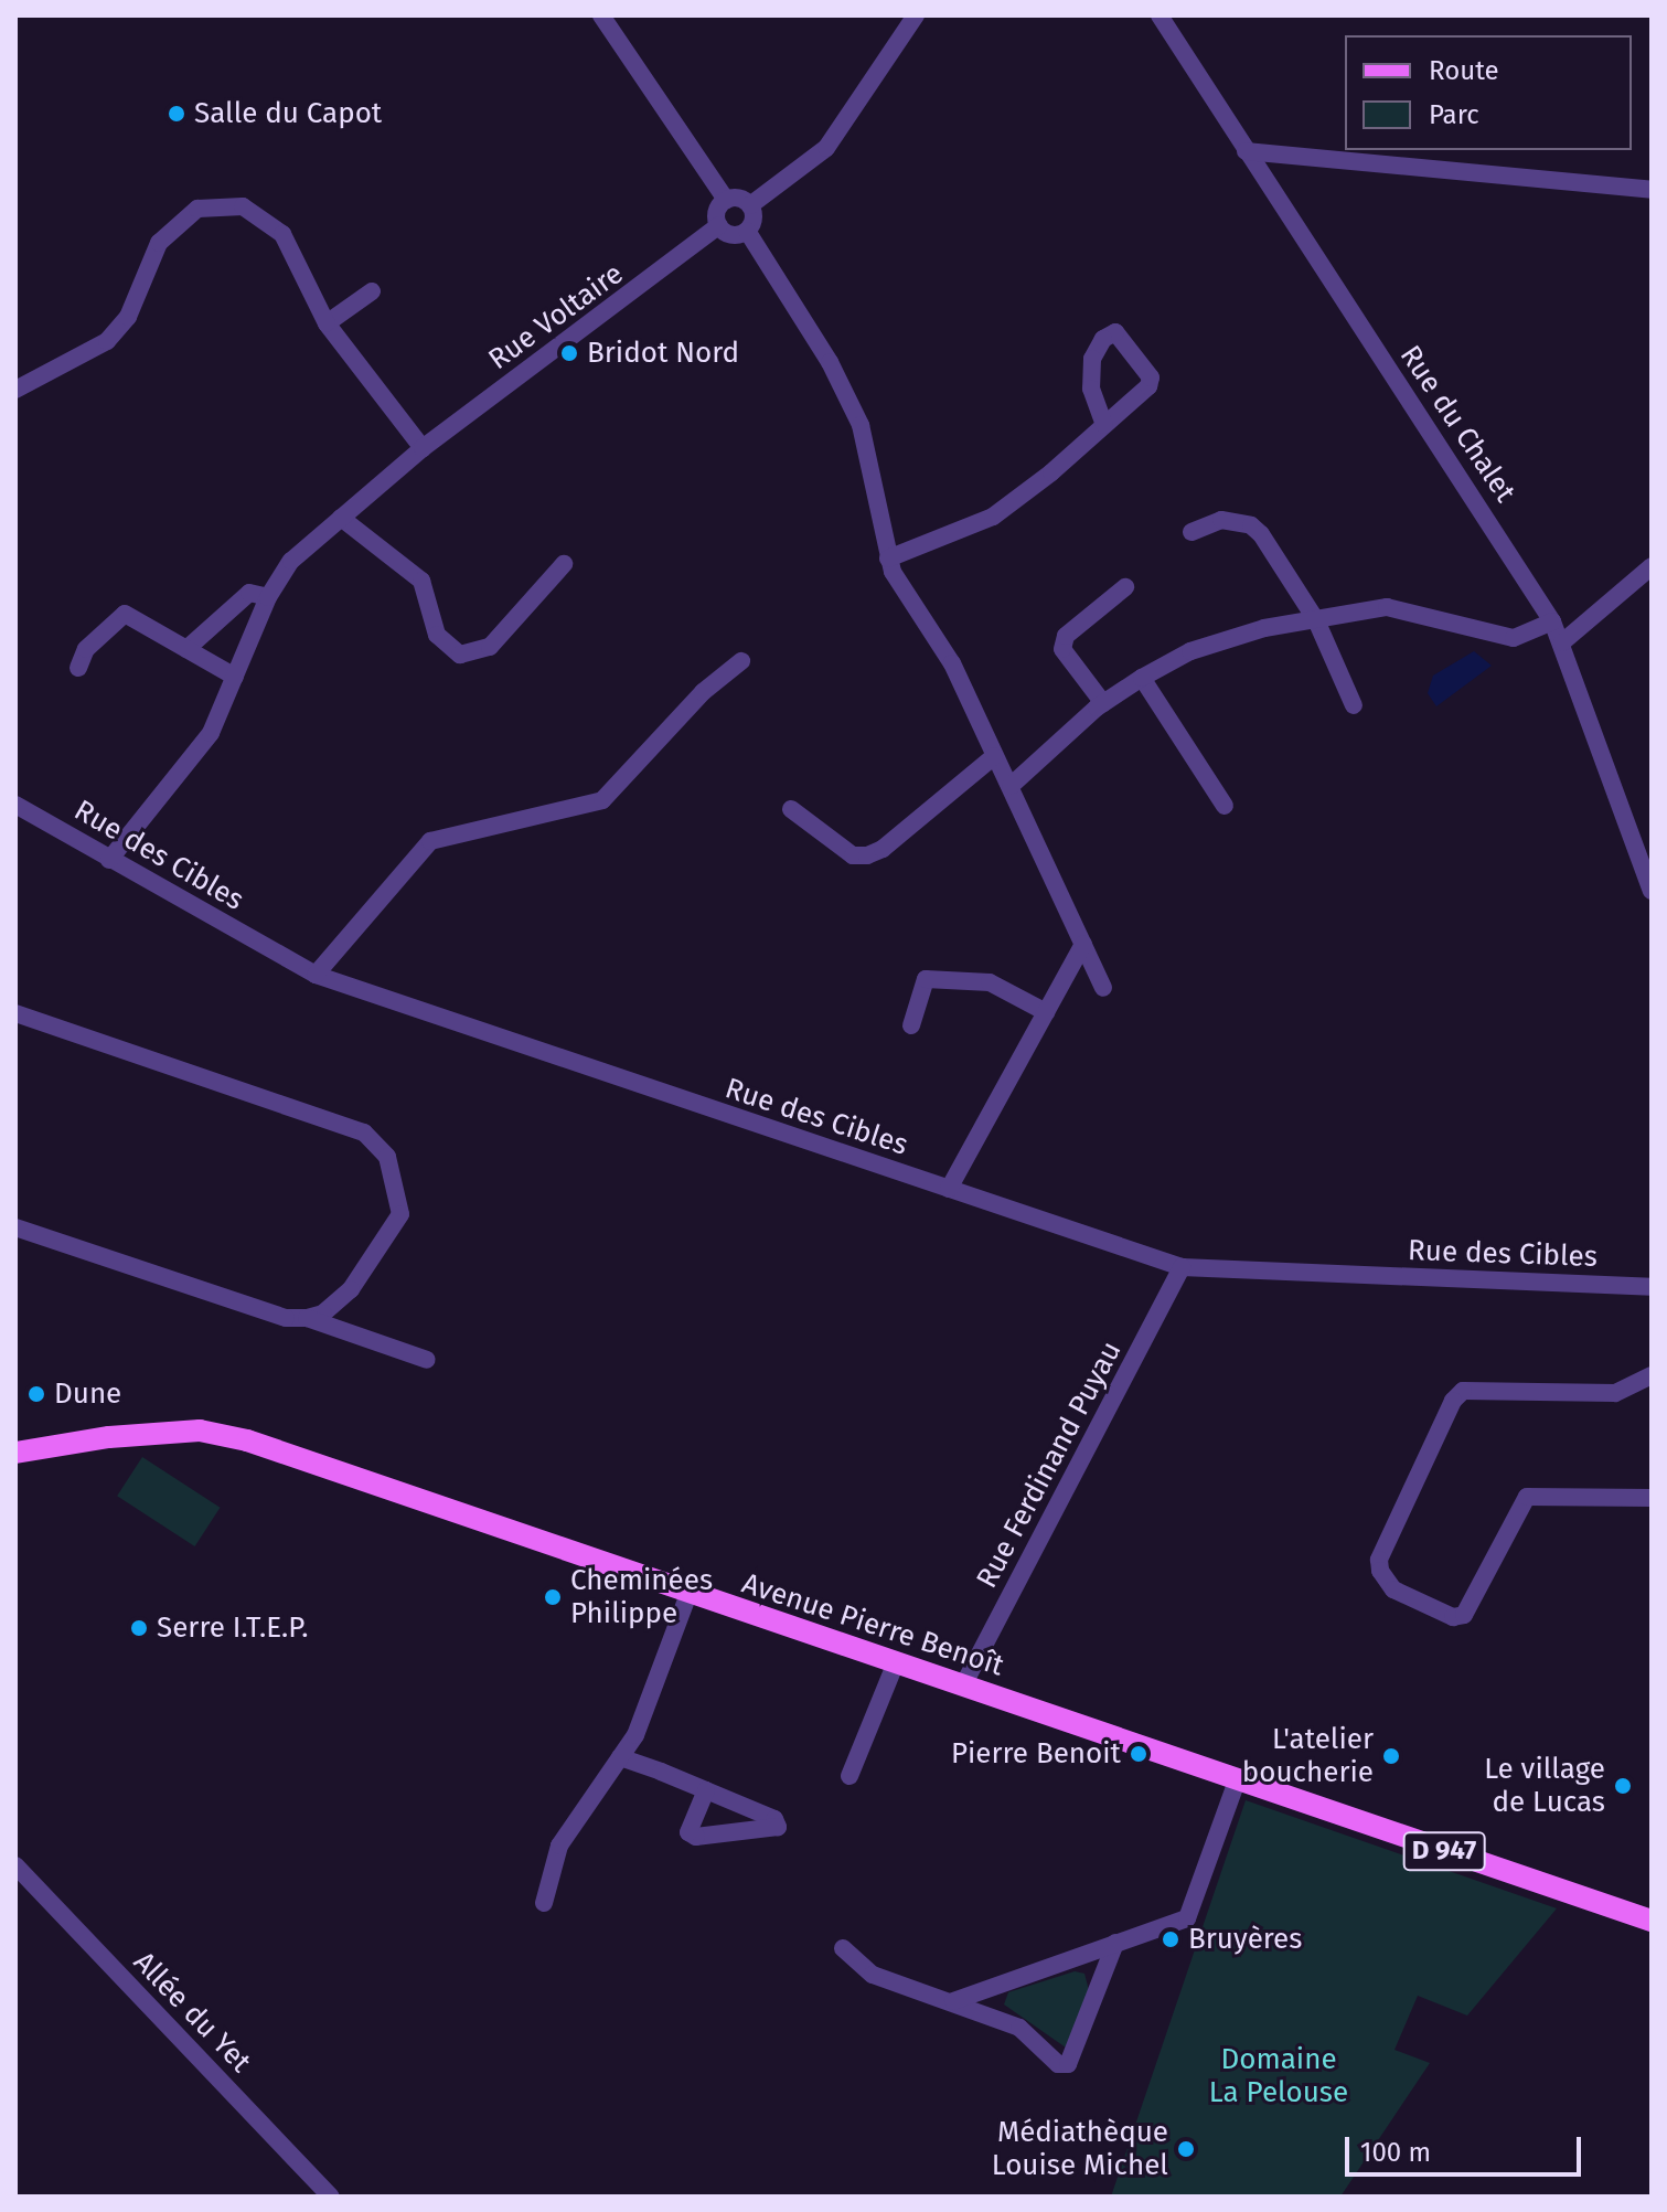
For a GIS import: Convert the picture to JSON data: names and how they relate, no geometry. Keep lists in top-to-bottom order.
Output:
{
  "streets": {
    "main road": ["Avenue Pierre Benoît", "D 947"],
    "street": [
      "Rue Voltaire",
      "Rue du Chalet",
      "Rue des Cibles",
      "Rue Ferdinand Puyau",
      "Allée du Yet"
    ]
  },
  "crossings": [
    ["Rue Voltaire", "Rue des Cibles"],
    ["Rue des Cibles", "Rue Ferdinand Puyau"],
    ["Rue Ferdinand Puyau", "Avenue Pierre Benoît"]
  ],
  "parks": ["Domaine La Pelouse"],
  "places": [
    "Salle du Capot",
    "Bridot Nord",
    "Dune",
    "Cheminées Philippe",
    "Serre I.T.E.P.",
    "Pierre Benoit",
    "L'atelier boucherie",
    "Le village de Lucas",
    "Bruyères",
    "Médiathèque Louise Michel"
  ],
  "legend": ["Route", "Parc"],
  "scale_bar": "100 m"
}
